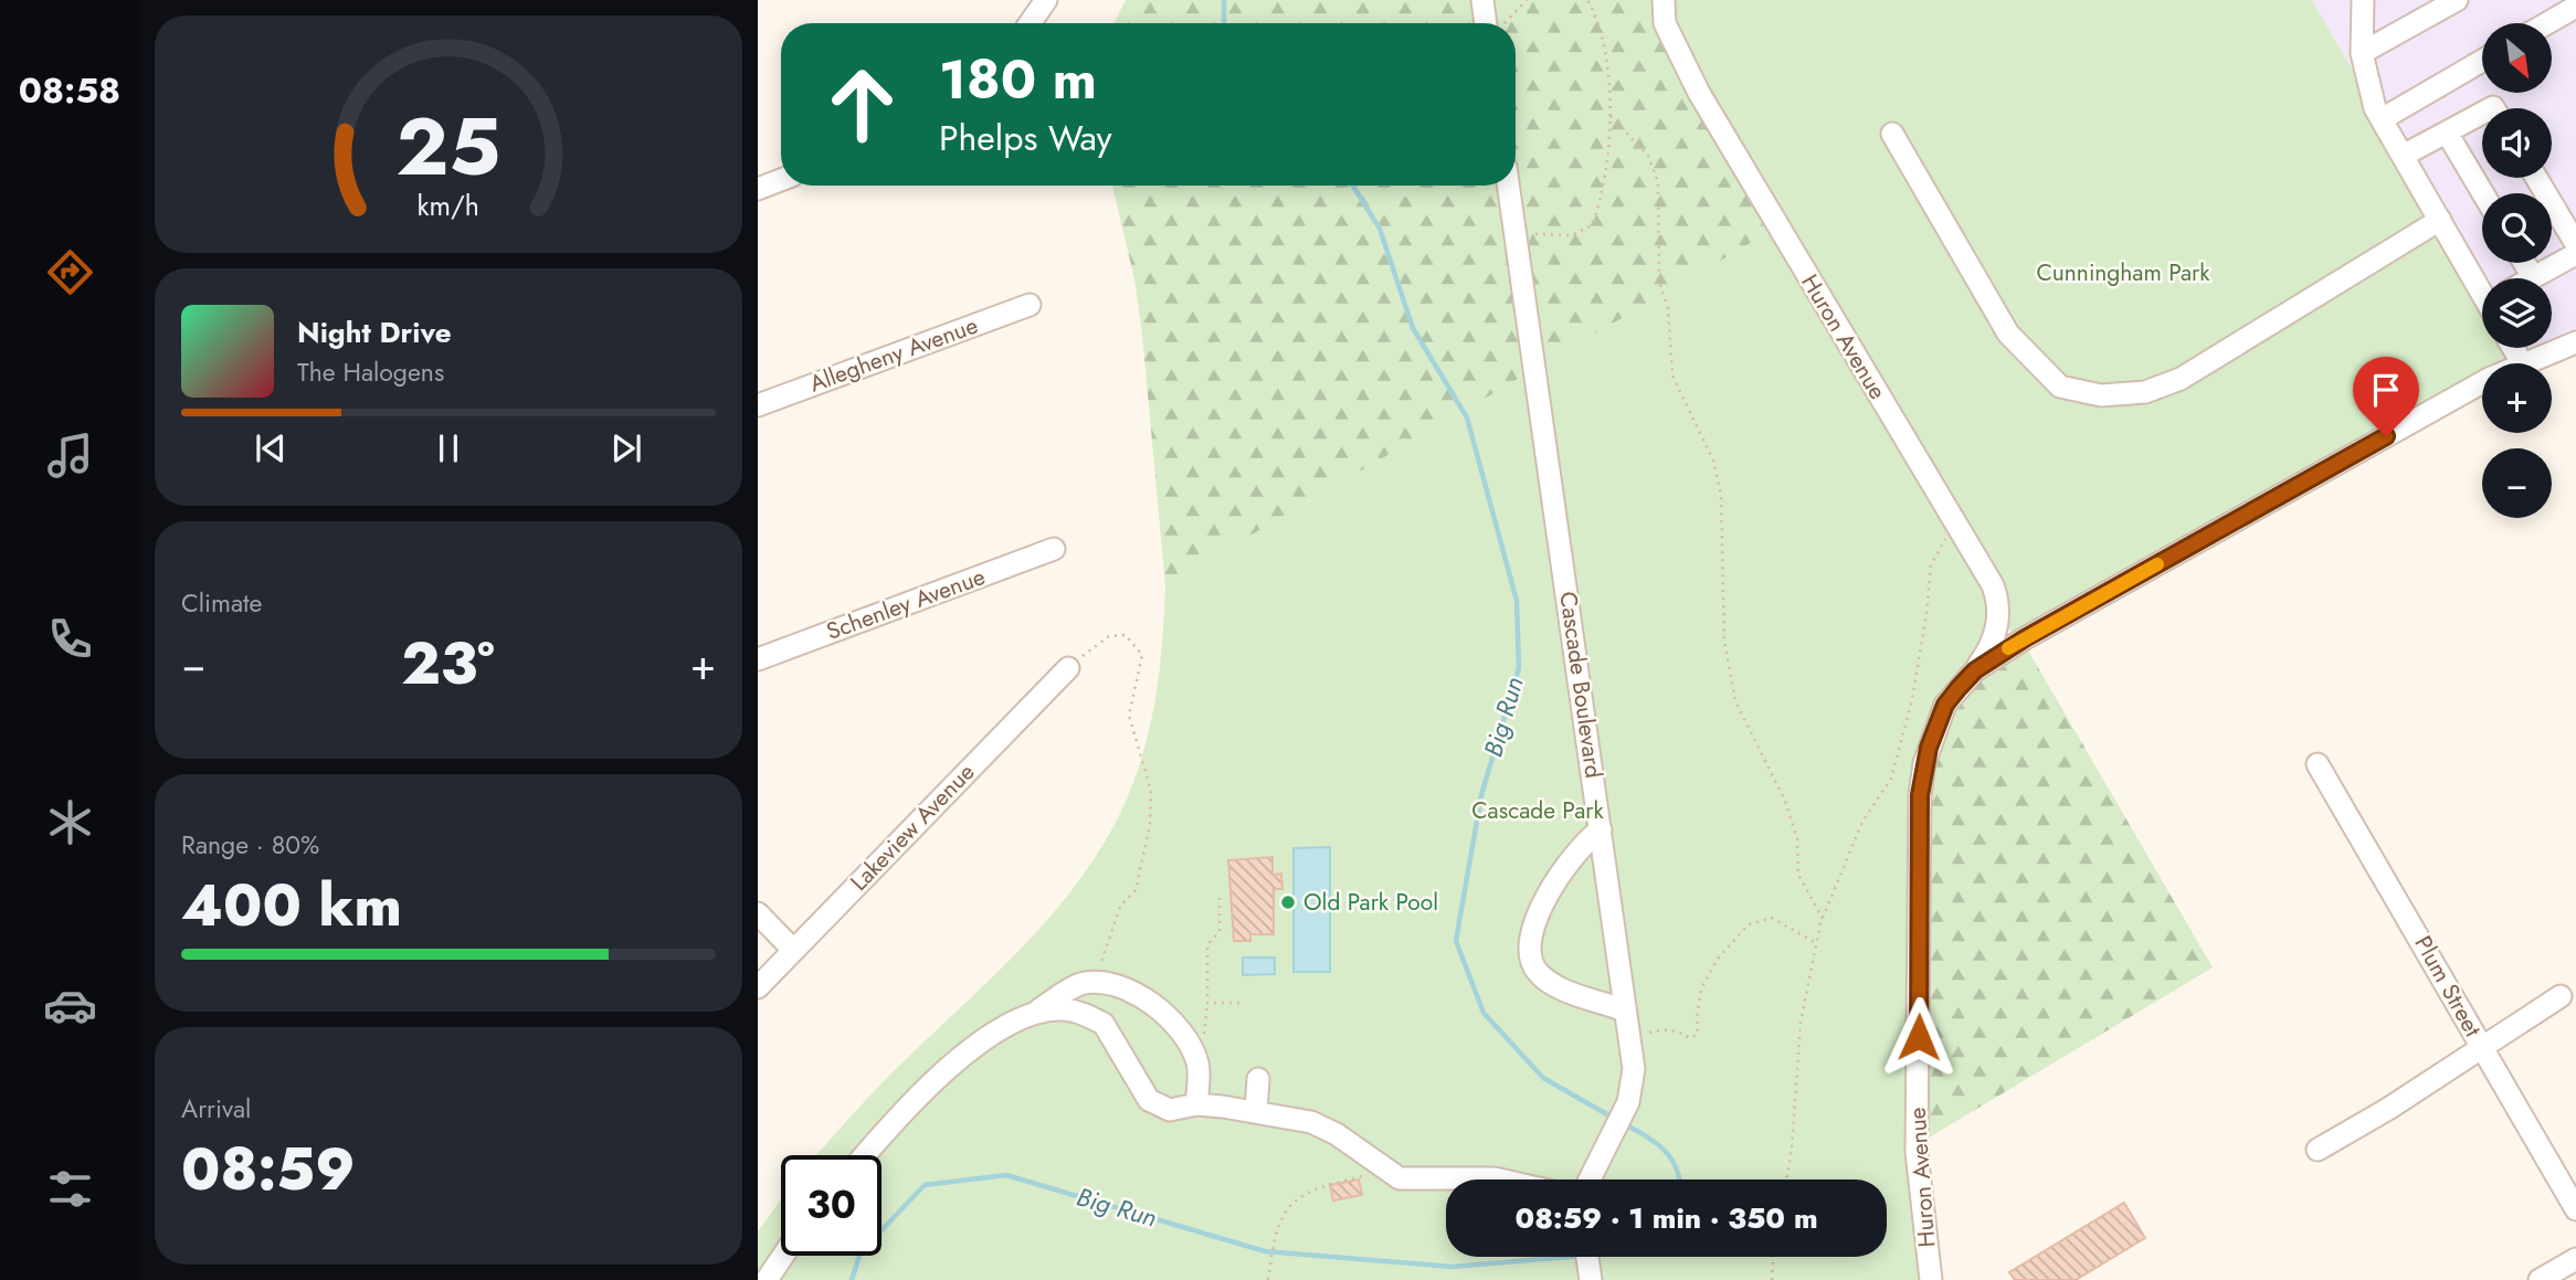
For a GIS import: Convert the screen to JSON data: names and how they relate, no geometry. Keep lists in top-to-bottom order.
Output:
{
  "streets": {
    "street": [
      "Huron Avenue",
      "Allegheny Avenue",
      "Schenley Avenue",
      "Cascade Boulevard",
      "Lakeview Avenue",
      "Plum Street"
    ]
  },
  "water": ["Big Run"],
  "parks": ["Cunningham Park", "Cascade Park"],
  "places": ["Old Park Pool"],
  "north": "bottom right",
  "page": {
    "tabs": "08:58",
    "map_buttons": ["+", "−"],
    "turn": ["180 m", "Phelps Way"],
    "song": ["Night Drive", "The Halogens"],
    "tile": [
      "Climate",
      ["Range · 80%", "400 km"],
      ["Arrival", "08:59"]
    ],
    "heat": ["−", "23°", "+"],
    "limit": "30",
    "trip": "08:59 · 1 min · 350 m",
    "gauge": ["25", "km/h"]
  }
}
